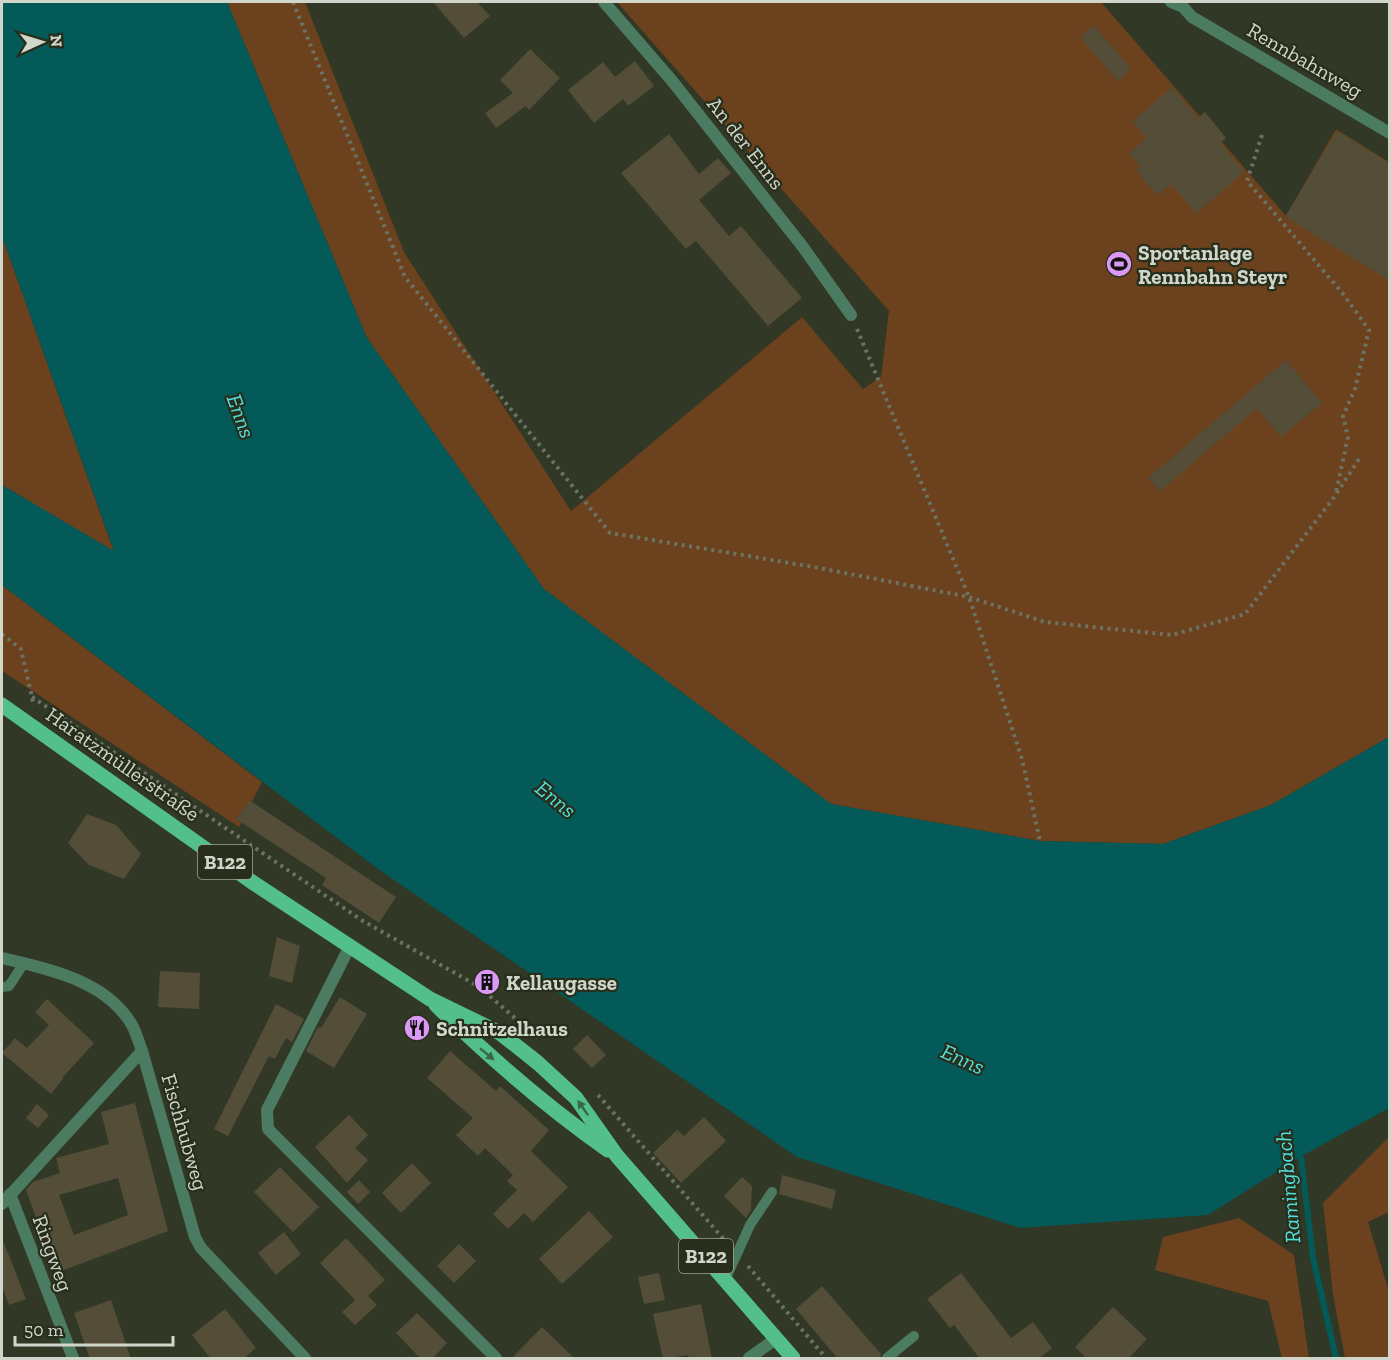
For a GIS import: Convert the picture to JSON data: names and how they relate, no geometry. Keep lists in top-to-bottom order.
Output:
{
  "streets": {
    "main road": ["Haratzmüllerstraße", "B122"],
    "street": [
      "Rennbahnweg",
      "An der Enns",
      "Fischhubweg",
      "Ringweg"
    ]
  },
  "water": ["Enns", "Ramingbach"],
  "places": {
    "sports": ["Sportanlage Rennbahn Steyr"],
    "building": ["Kellaugasse"],
    "restaurant": ["Schnitzelhaus"]
  },
  "scale_bar": "50 m",
  "north": "right"
}
